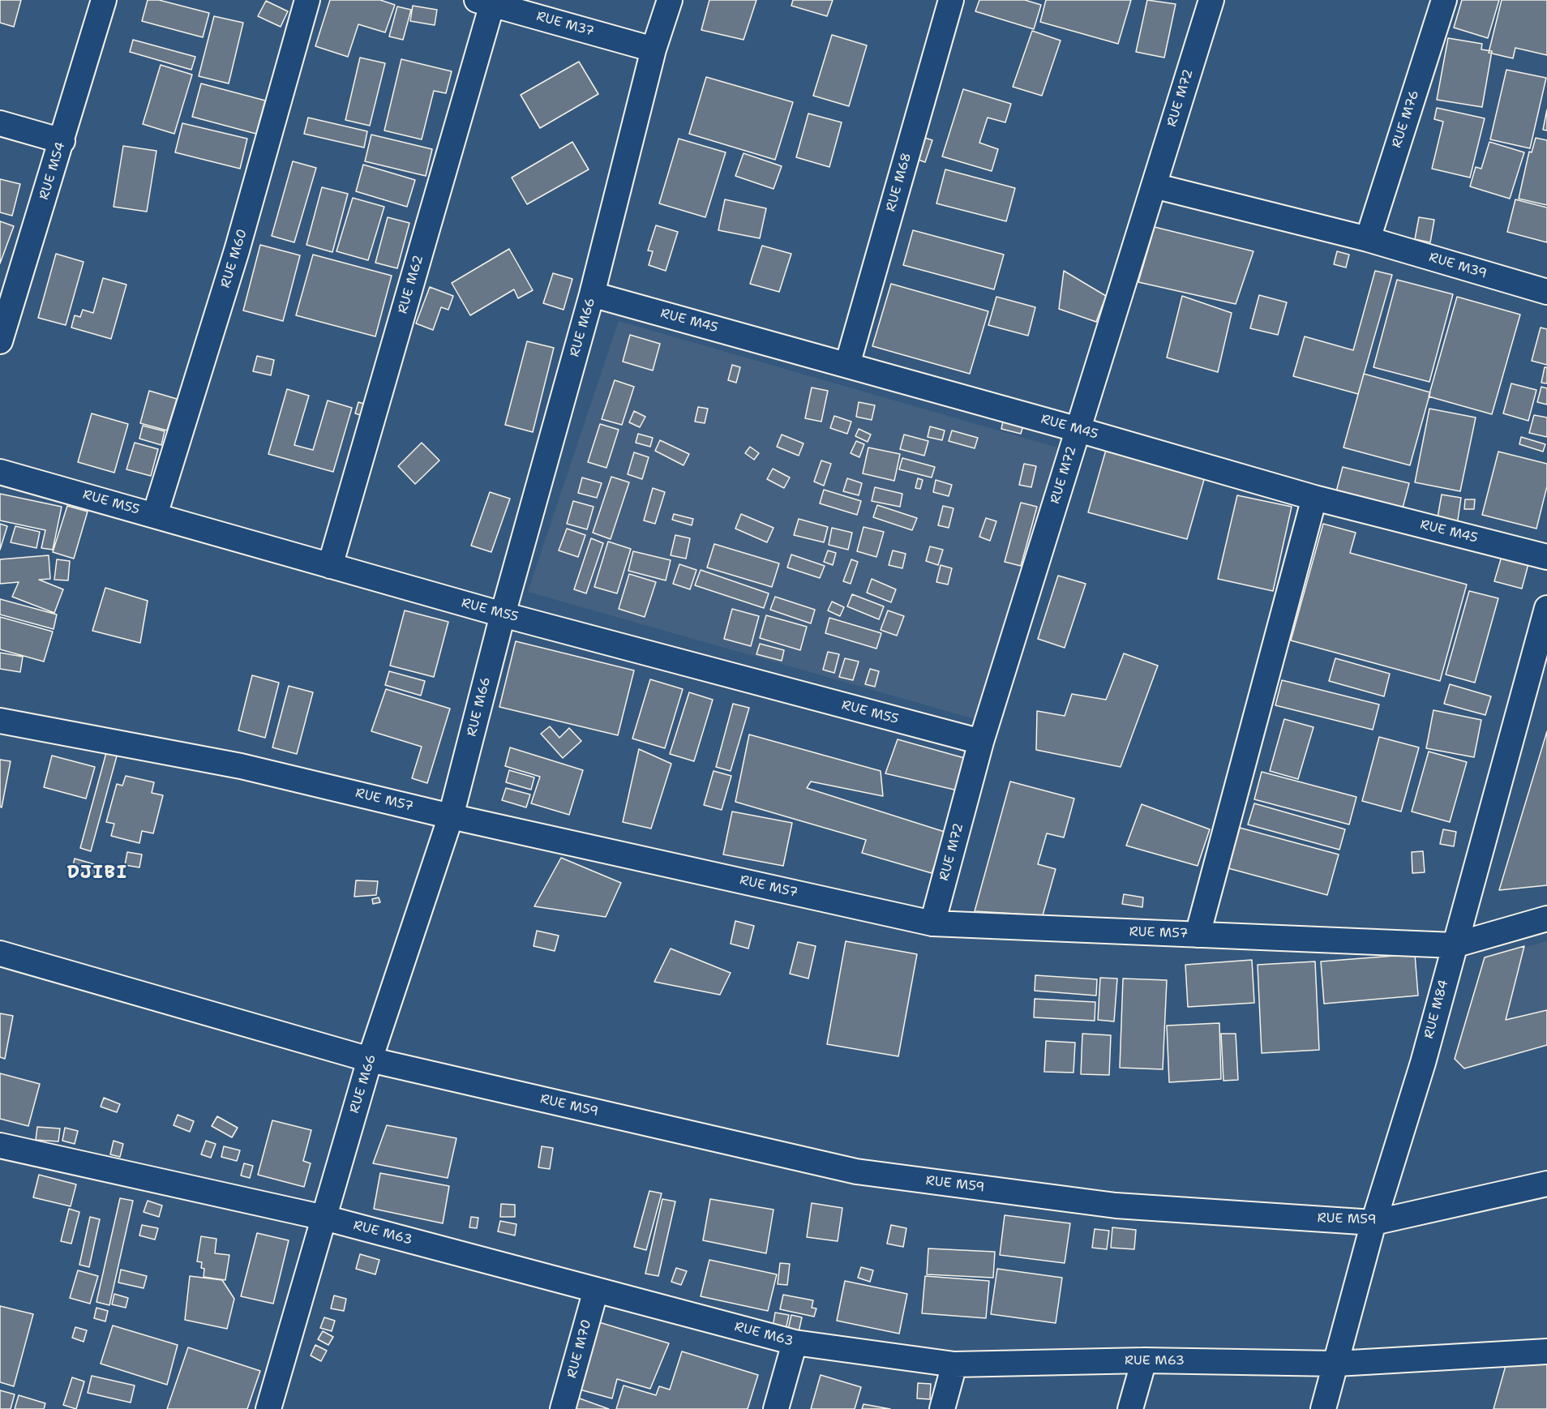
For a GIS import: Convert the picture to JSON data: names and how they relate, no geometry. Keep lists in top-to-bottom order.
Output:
{
  "streets": {
    "street": [
      "RUE M37",
      "RUE M72",
      "RUE M76",
      "RUE M54",
      "RUE M68",
      "RUE M60",
      "RUE M39",
      "RUE M62",
      "RUE M45",
      "RUE M66",
      "RUE M55",
      "RUE M57",
      "RUE M84",
      "RUE M59",
      "RUE M63",
      "RUE M70"
    ]
  },
  "crossings": [
    ["RUE M37", "RUE M62"],
    ["RUE M37", "RUE M66"],
    ["RUE M72", "RUE M39"],
    ["RUE M72", "RUE M45"],
    ["RUE M72", "RUE M55"],
    ["RUE M72", "RUE M57"],
    ["RUE M76", "RUE M39"],
    ["RUE M68", "RUE M45"],
    ["RUE M60", "RUE M55"],
    ["RUE M62", "RUE M55"],
    ["RUE M45", "RUE M66"],
    ["RUE M66", "RUE M55"],
    ["RUE M66", "RUE M57"],
    ["RUE M66", "RUE M59"],
    ["RUE M66", "RUE M63"],
    ["RUE M57", "RUE M84"],
    ["RUE M84", "RUE M59"],
    ["RUE M84", "RUE M63"],
    ["RUE M63", "RUE M70"]
  ],
  "districts": ["DJIBI"]
}
